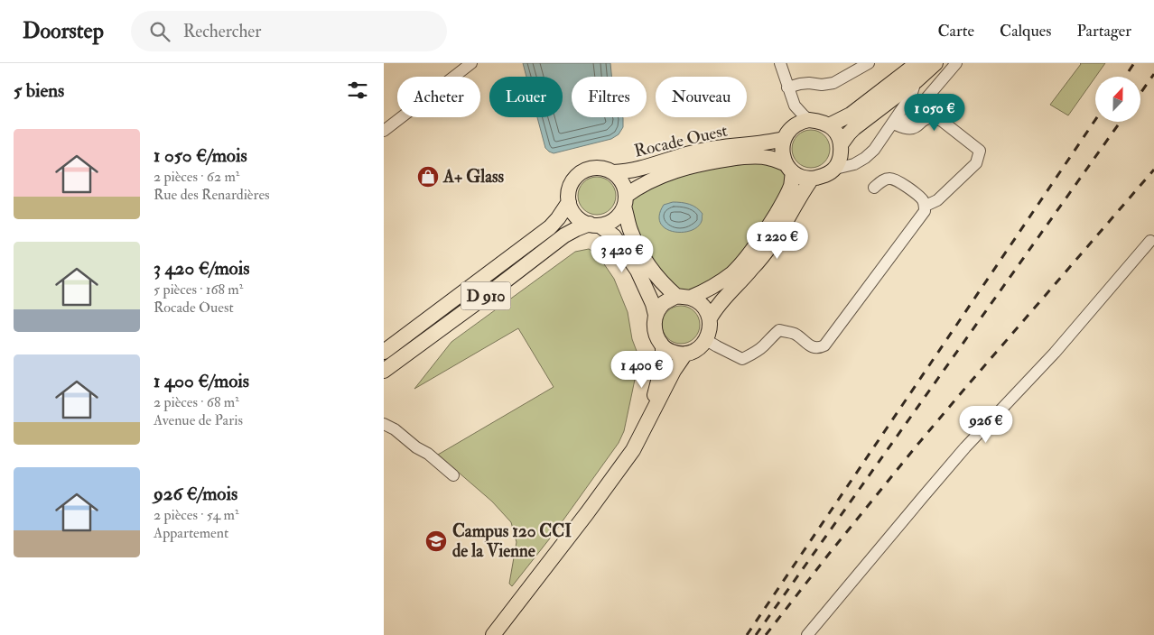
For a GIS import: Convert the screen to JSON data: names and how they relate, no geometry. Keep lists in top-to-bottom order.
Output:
{
  "streets": {
    "main road": ["Rocade Ouest", "D 910"]
  },
  "crossings": [
    ["Rocade Ouest", "D 910"]
  ],
  "places": {
    "shop": ["A+ Glass"],
    "school or university": ["Campus 120 CCI de la Vienne"]
  },
  "north": "top",
  "page": {
    "header": "Doorstep",
    "search": "Rechercher",
    "nav": ["Carte", "Calques", "Partager"],
    "heading": "5 biens",
    "chip": [
      "Acheter",
      "Louer",
      "Filtres",
      "Nouveau"
    ],
    "price": [
      "1 050 €",
      "1 220 €",
      "3 420 €",
      "1 400 €",
      "926 €"
    ],
    "list": [
      {
        "name": "1 050 €/mois",
        "note": "2 pièces · 62 m² · Rue des Renardières"
      },
      {
        "name": "3 420 €/mois",
        "note": "5 pièces · 168 m² · Rocade Ouest"
      },
      {
        "name": "1 400 €/mois",
        "note": "2 pièces · 68 m² · Avenue de Paris"
      },
      {
        "name": "926 €/mois",
        "note": "2 pièces · 54 m² · Appartement"
      }
    ]
  }
}
